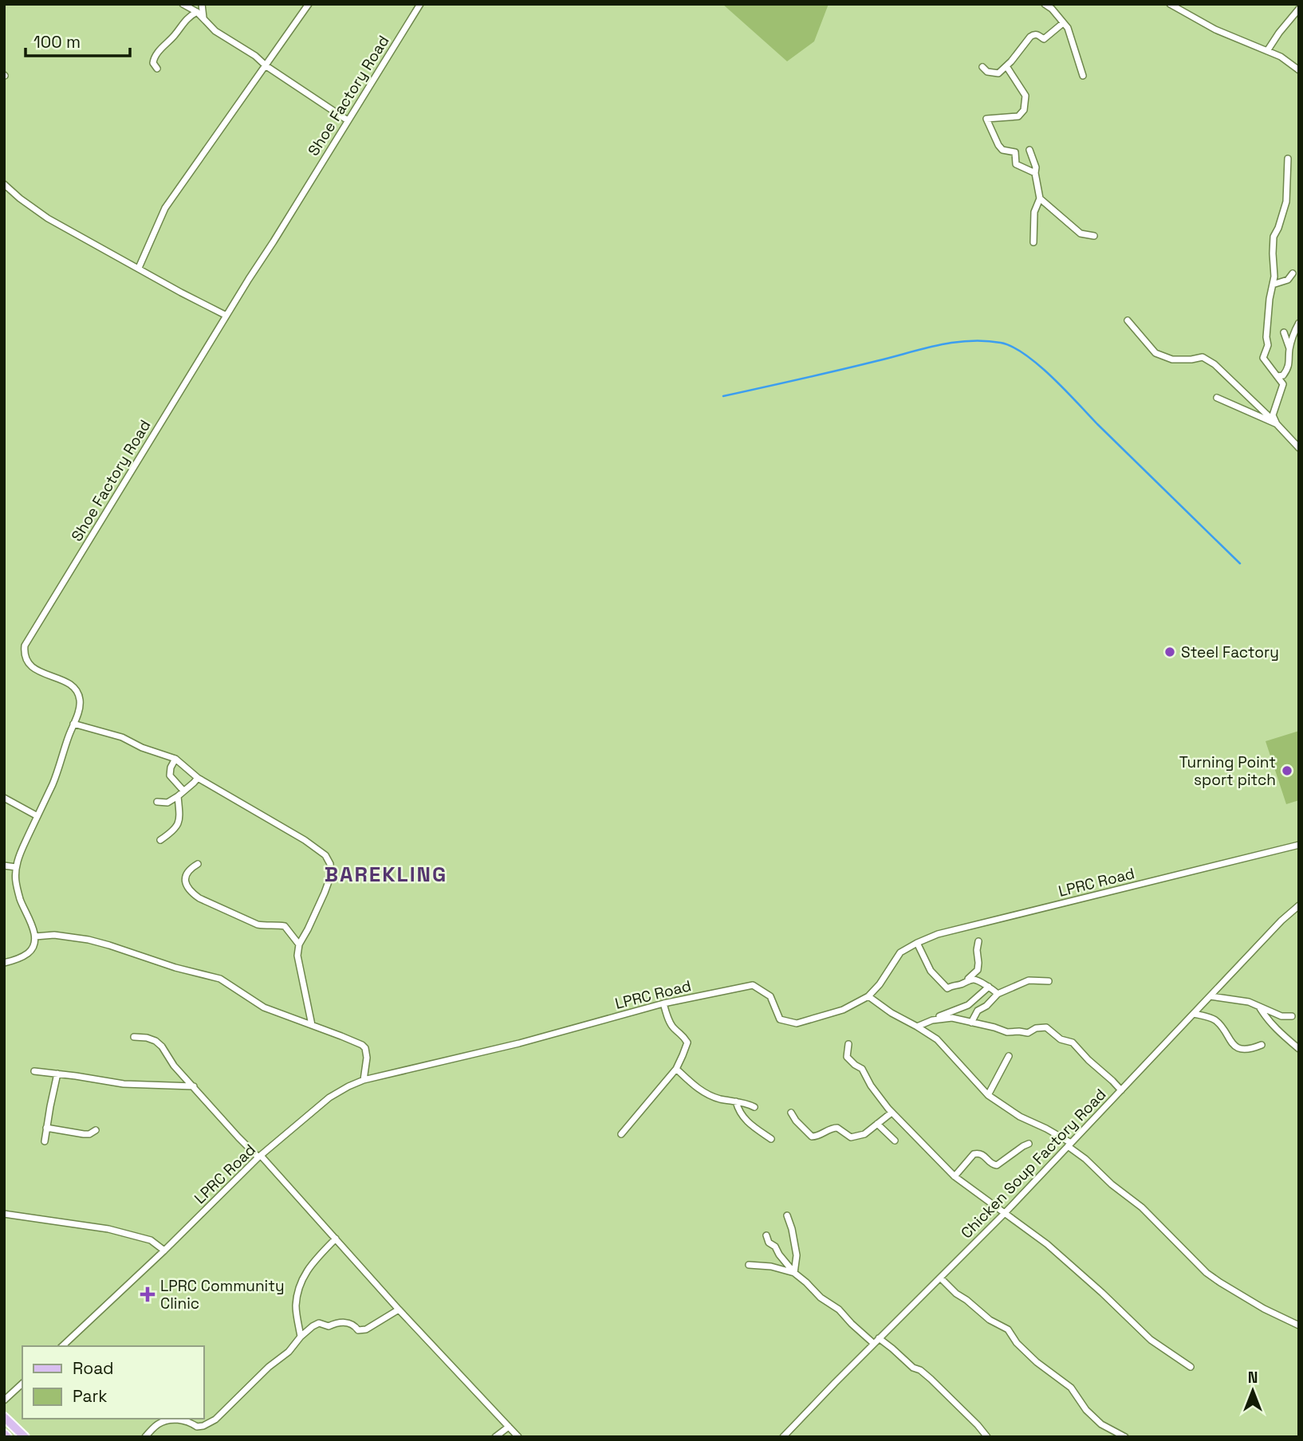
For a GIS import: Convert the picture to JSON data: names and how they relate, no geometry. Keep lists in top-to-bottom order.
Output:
{
  "streets": {
    "street": ["Shoe Factory Road", "LPRC Road", "Chicken Soup Factory Road"]
  },
  "districts": ["BAREKLING"],
  "places": {
    "other": ["Steel Factory", "Turning Point sport pitch"],
    "health": ["LPRC Community Clinic"]
  },
  "legend": ["Road", "Park"],
  "scale_bar": "100 m",
  "north": "top"
}
